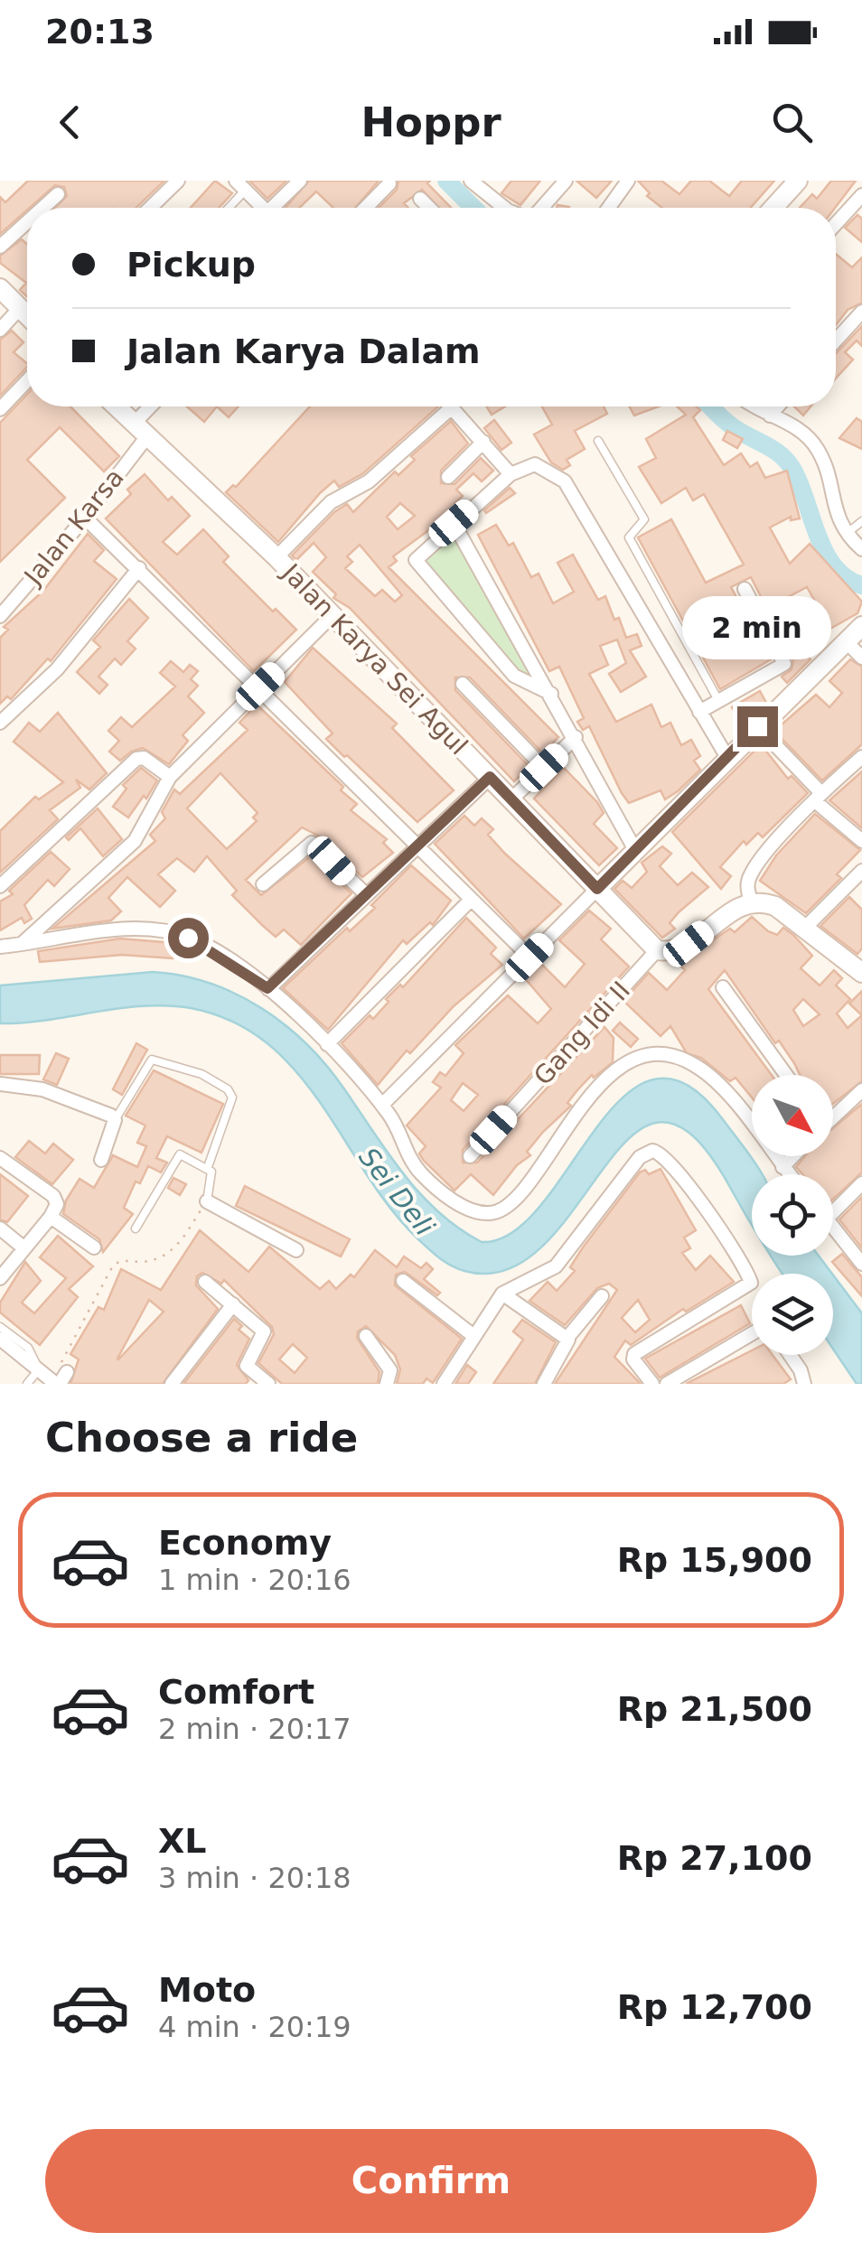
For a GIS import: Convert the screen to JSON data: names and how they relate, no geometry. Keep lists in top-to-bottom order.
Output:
{
  "streets": {
    "main road": ["Jalan Karya Sei Agul"],
    "street": ["Jalan Karsa", "Gang Idi II"]
  },
  "crossings": [
    ["Jalan Karsa", "Jalan Karya Sei Agul"],
    ["Jalan Karya Sei Agul", "Gang Idi II"]
  ],
  "water": ["Sei Deli"],
  "north": "bottom right",
  "page": {
    "status": "20:13",
    "header": "Hoppr",
    "banner": ["Pickup", "Jalan Karya Dalam"],
    "bubble": "2 min",
    "heading": "Choose a ride",
    "list": [
      {
        "name": "Economy",
        "note": "1 min · 20:16",
        "value": "Rp 15,900"
      },
      {
        "name": "Comfort",
        "note": "2 min · 20:17",
        "value": "Rp 21,500"
      },
      {
        "name": "XL",
        "note": "3 min · 20:18",
        "value": "Rp 27,100"
      },
      {
        "name": "Moto",
        "note": "4 min · 20:19",
        "value": "Rp 12,700"
      }
    ],
    "buttons": "Confirm"
  }
}
